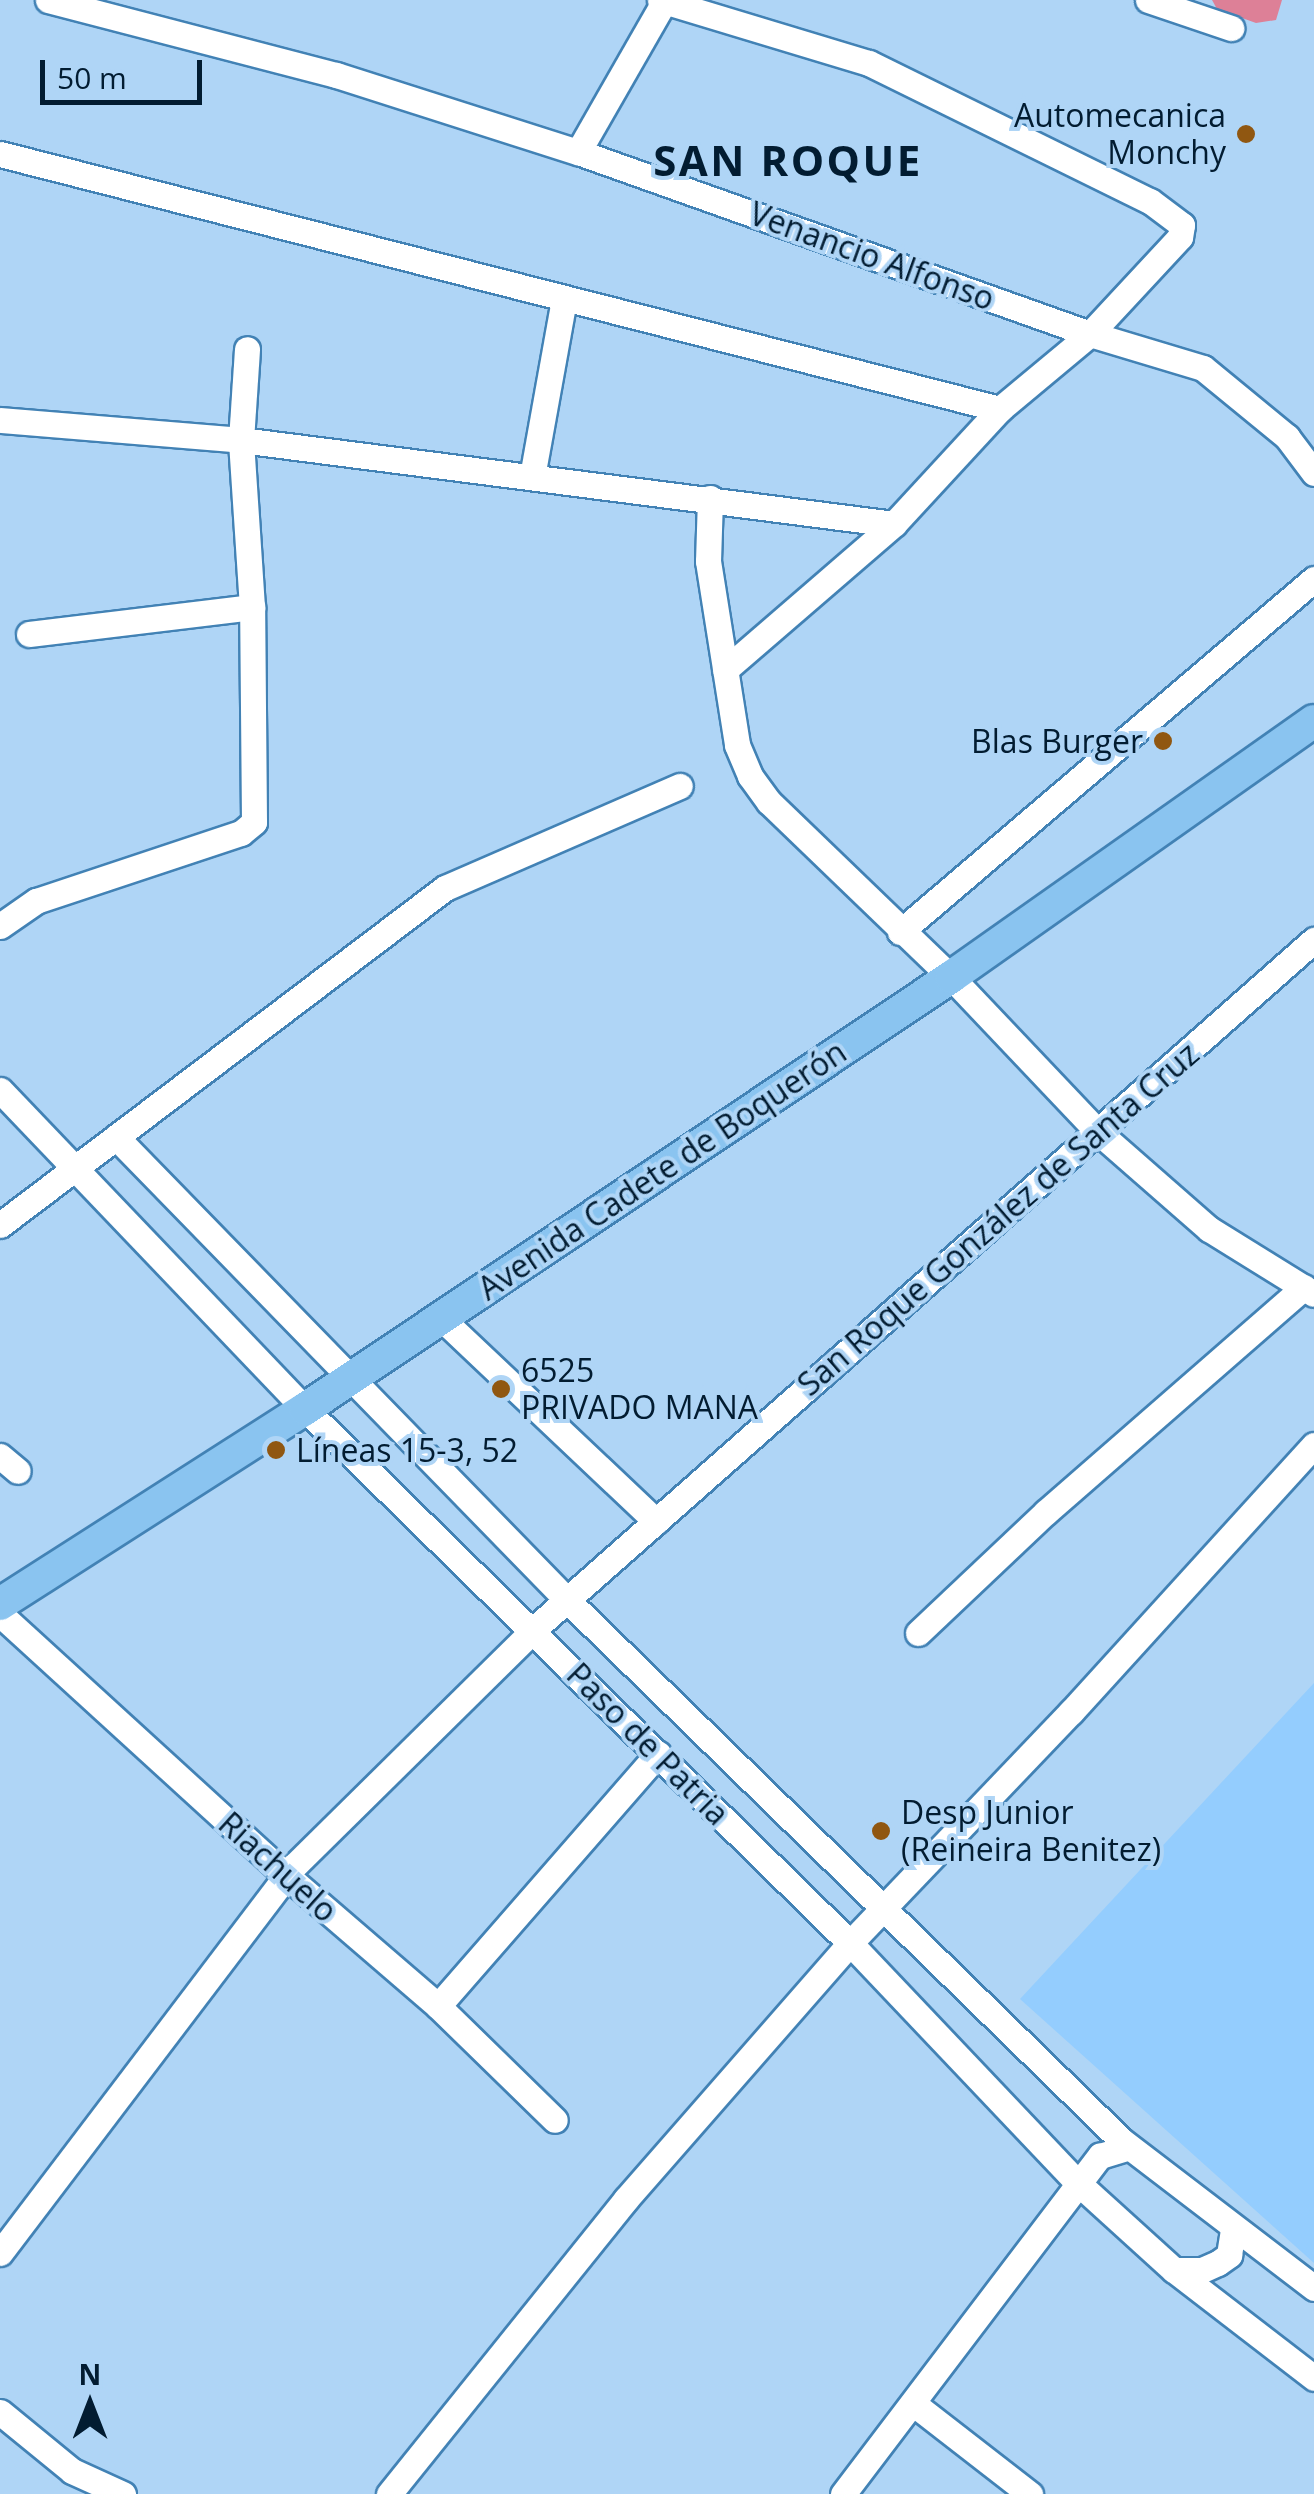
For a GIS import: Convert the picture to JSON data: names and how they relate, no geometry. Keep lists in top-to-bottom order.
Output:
{
  "streets": {
    "main road": ["Avenida Cadete de Boquerón"],
    "street": [
      "Venancio Alfonso",
      "San Roque González de Santa Cruz",
      "Paso de Patria",
      "Riachuelo"
    ]
  },
  "crossings": [
    ["Avenida Cadete de Boquerón", "Paso de Patria"],
    ["San Roque González de Santa Cruz", "Paso de Patria"],
    ["San Roque González de Santa Cruz", "Riachuelo"]
  ],
  "districts": ["SAN ROQUE"],
  "places": [
    "Automecanica Monchy",
    "Blas Burger",
    "6525 PRIVADO MANA",
    "Líneas 15-3, 52",
    "Desp Junior (Reineira Benitez)"
  ],
  "scale_bar": "50 m",
  "north": "top"
}
